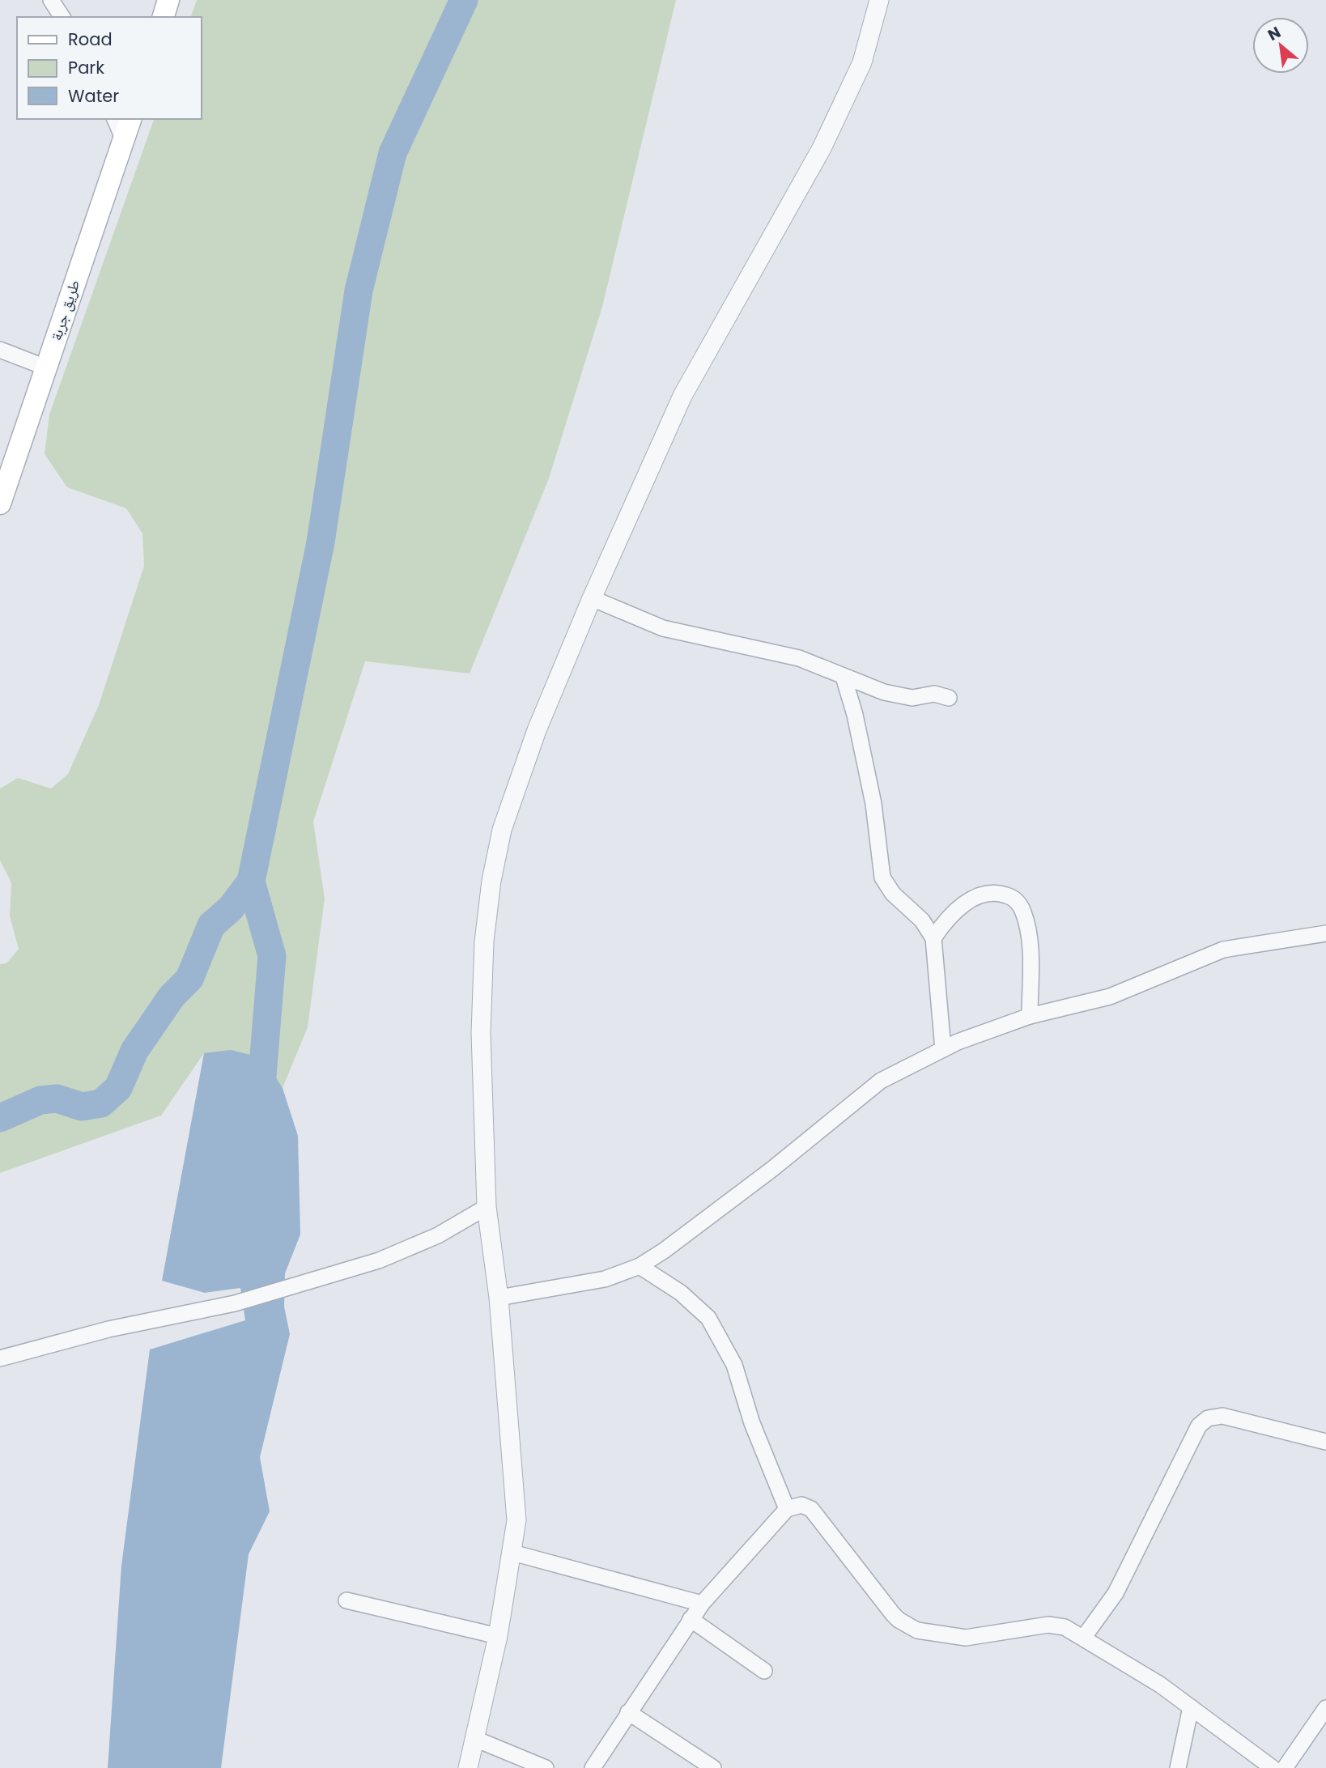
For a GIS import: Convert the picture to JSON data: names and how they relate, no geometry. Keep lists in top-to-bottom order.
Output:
{
  "streets": {
    "main road": ["طريق جربة"]
  },
  "legend": ["Road", "Park", "Water"],
  "north": "top left"
}
